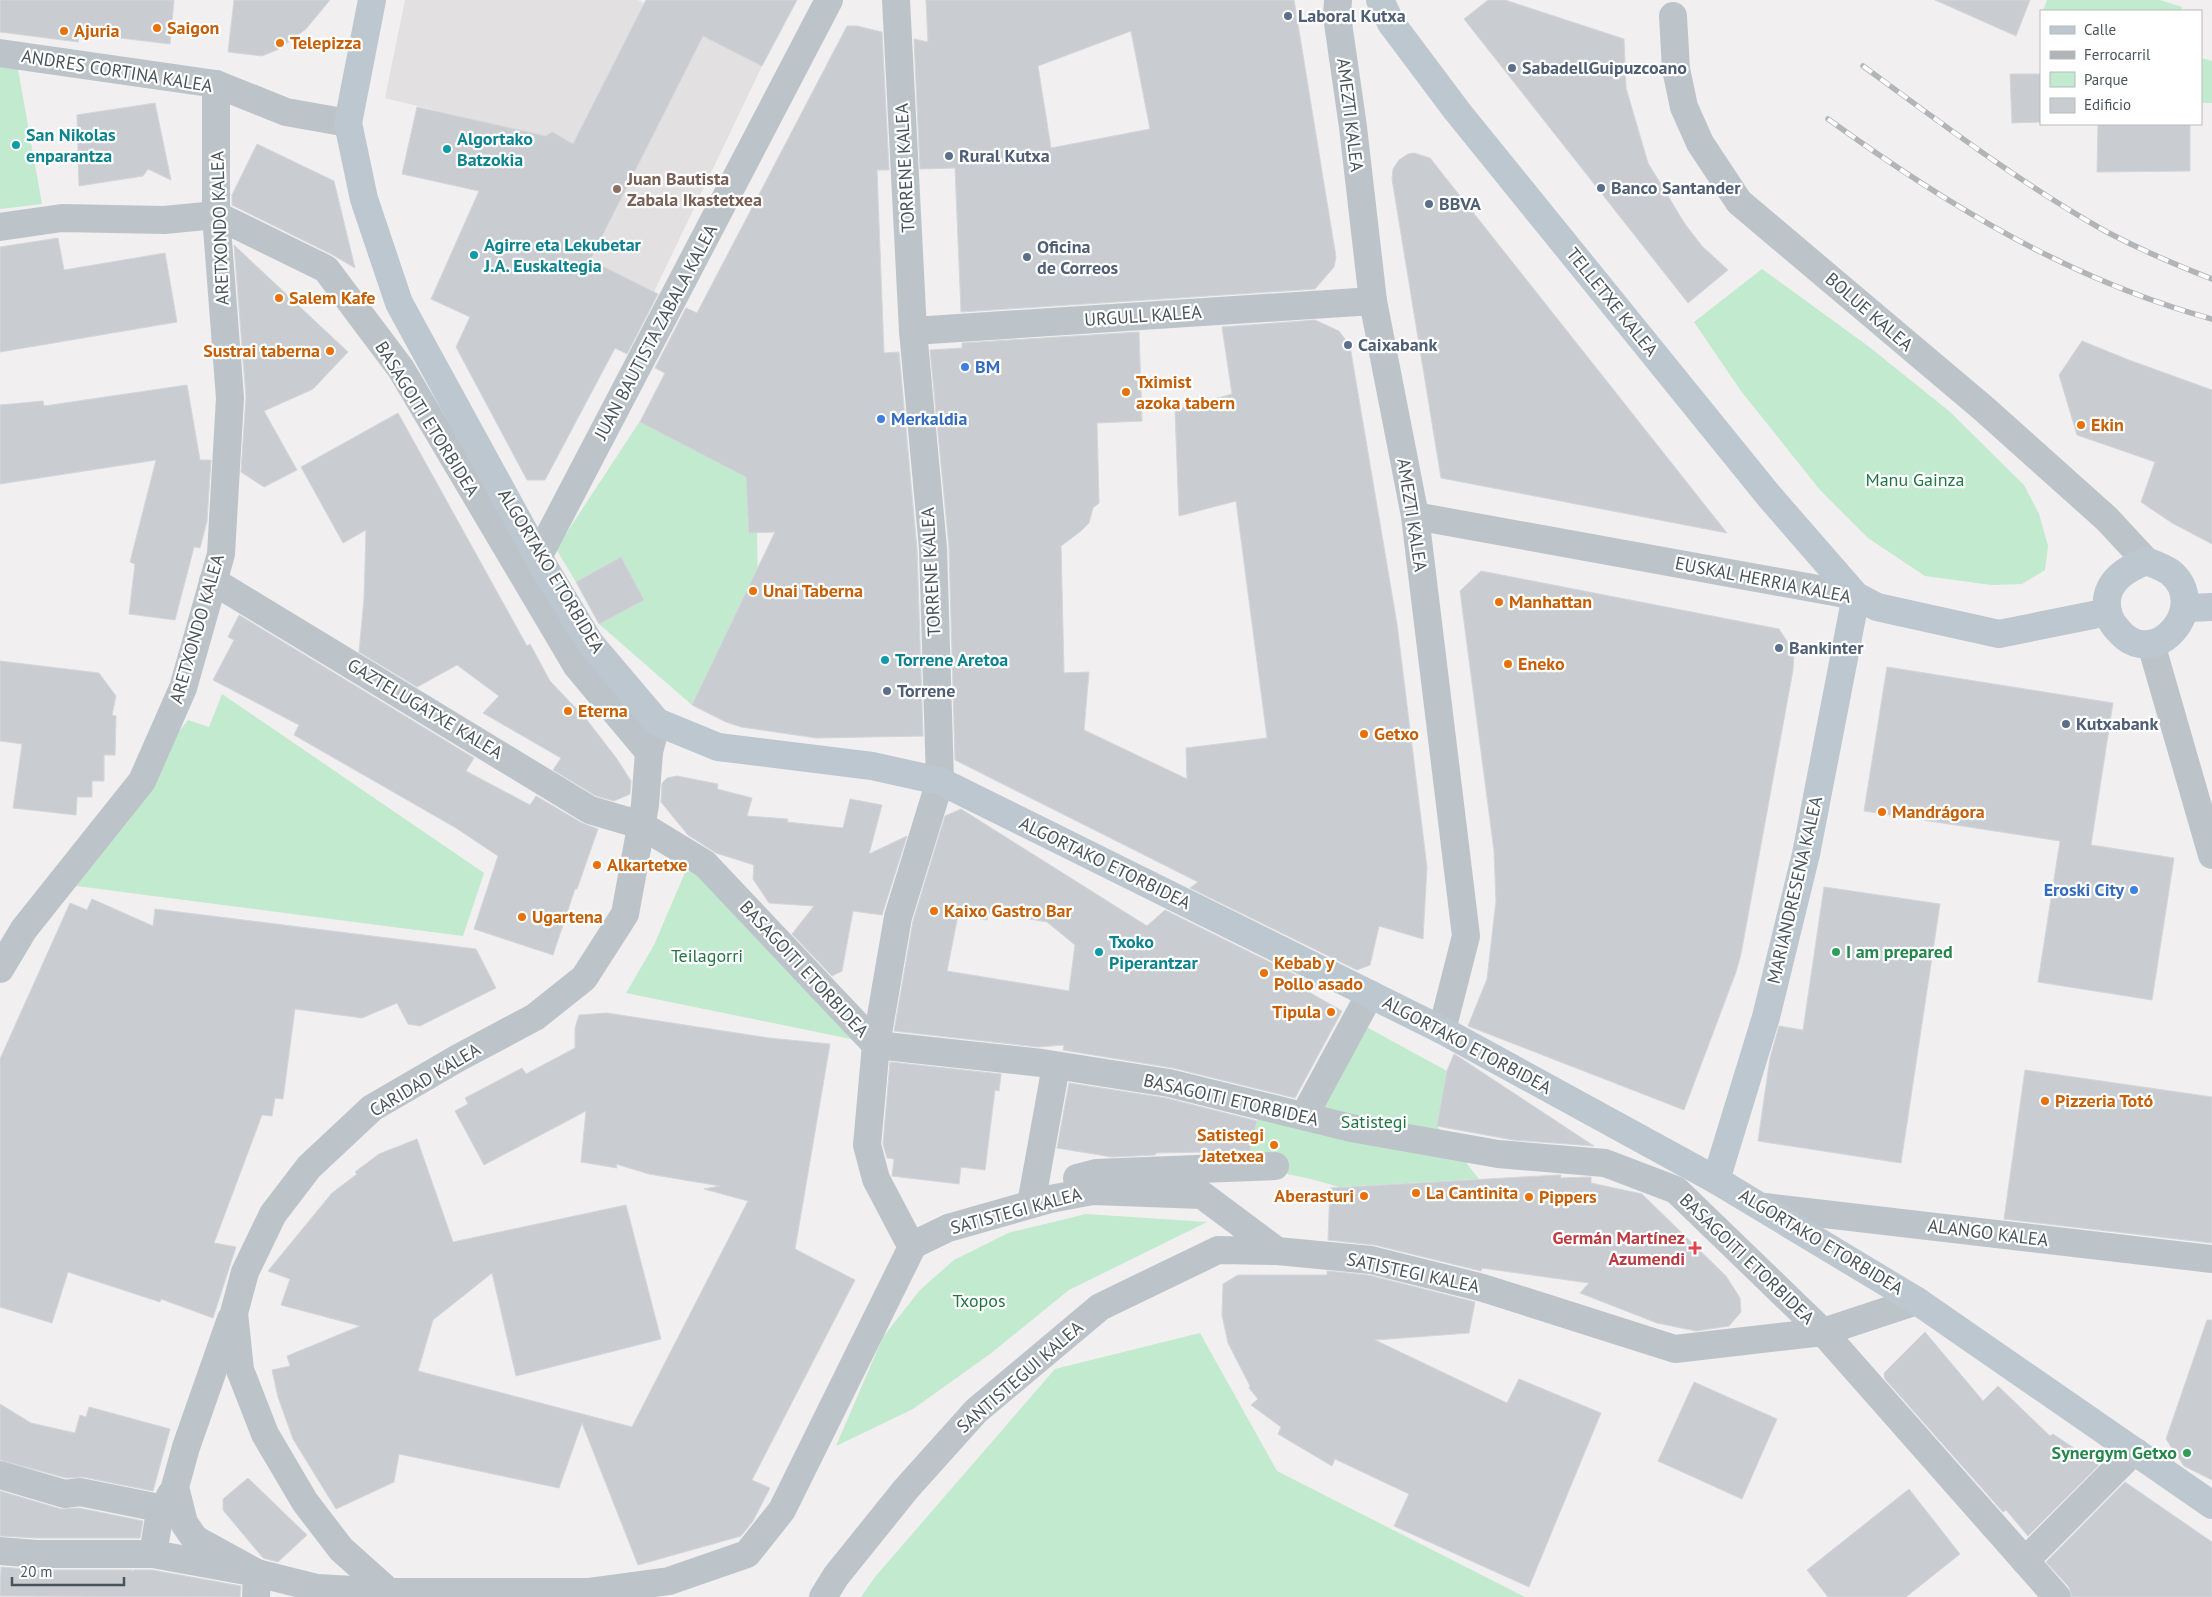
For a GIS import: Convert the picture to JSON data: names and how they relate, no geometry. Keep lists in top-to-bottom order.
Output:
{
  "streets": {
    "street": [
      "ANDRES CORTINA KALEA",
      "AMEZTI KALEA",
      "TORRENE KALEA",
      "ARETXONDO KALEA",
      "TELLETXE KALEA",
      "BOLUE KALEA",
      "URGULL KALEA",
      "JUAN BAUTISTA ZABALA KALEA",
      "BASAGOITI ETORBIDEA",
      "ALGORTAKO ETORBIDEA",
      "EUSKAL HERRIA KALEA",
      "GAZTELUGATXE KALEA",
      "MARIANDRESENA KALEA",
      "CARIDAD KALEA",
      "SATISTEGI KALEA",
      "ALANGO KALEA",
      "SANTISTEGUI KALEA"
    ]
  },
  "crossings": [
    ["ANDRES CORTINA KALEA", "ARETXONDO KALEA"],
    ["ANDRES CORTINA KALEA", "ALGORTAKO ETORBIDEA"],
    ["AMEZTI KALEA", "URGULL KALEA"],
    ["AMEZTI KALEA", "ALGORTAKO ETORBIDEA"],
    ["AMEZTI KALEA", "EUSKAL HERRIA KALEA"],
    ["TORRENE KALEA", "URGULL KALEA"],
    ["TORRENE KALEA", "BASAGOITI ETORBIDEA"],
    ["TORRENE KALEA", "ALGORTAKO ETORBIDEA"],
    ["TORRENE KALEA", "SATISTEGI KALEA"],
    ["ARETXONDO KALEA", "BASAGOITI ETORBIDEA"],
    ["ARETXONDO KALEA", "GAZTELUGATXE KALEA"],
    ["TELLETXE KALEA", "EUSKAL HERRIA KALEA"],
    ["TELLETXE KALEA", "MARIANDRESENA KALEA"],
    ["BOLUE KALEA", "EUSKAL HERRIA KALEA"],
    ["JUAN BAUTISTA ZABALA KALEA", "ALGORTAKO ETORBIDEA"],
    ["BASAGOITI ETORBIDEA", "GAZTELUGATXE KALEA"],
    ["BASAGOITI ETORBIDEA", "CARIDAD KALEA"],
    ["BASAGOITI ETORBIDEA", "SATISTEGI KALEA"],
    ["ALGORTAKO ETORBIDEA", "MARIANDRESENA KALEA"],
    ["ALGORTAKO ETORBIDEA", "CARIDAD KALEA"],
    ["ALGORTAKO ETORBIDEA", "SATISTEGI KALEA"],
    ["ALGORTAKO ETORBIDEA", "ALANGO KALEA"],
    ["EUSKAL HERRIA KALEA", "MARIANDRESENA KALEA"],
    ["GAZTELUGATXE KALEA", "CARIDAD KALEA"],
    ["SATISTEGI KALEA", "SANTISTEGUI KALEA"]
  ],
  "parks": [
    "Manu Gainza",
    "Teilagorri",
    "Satistegi",
    "Txopos"
  ],
  "places": {
    "other": [
      "Laboral Kutxa",
      "Saigon",
      "Ajuria",
      "Telepizza",
      "SabadellGuipuzcoano",
      "San Nikolas enparantza",
      "Algortako Batzokia",
      "Rural Kutxa",
      "Banco Santander",
      "Juan Bautista Zabala Ikastetxea",
      "BBVA",
      "Agirre eta Lekubetar J.A. Euskaltegia",
      "Oficina de Correos",
      "Salem Kafe",
      "Caixabank",
      "Sustrai taberna",
      "BM",
      "Tximist azoka tabern",
      "Merkaldia",
      "Ekin",
      "Unai Taberna",
      "Manhattan",
      "Bankinter",
      "Torrene Aretoa",
      "Eneko",
      "Torrene",
      "Eterna",
      "Kutxabank",
      "Getxo",
      "Mandrágora",
      "Alkartetxe",
      "Eroski City",
      "Kaixo Gastro Bar",
      "Ugartena",
      "Txoko Piperantzar",
      "I am prepared",
      "Kebab y Pollo asado",
      "Tipula",
      "Pizzeria Totó",
      "Satistegi Jatetxea",
      "La Cantinita",
      "Aberasturi",
      "Pippers",
      "Synergym Getxo"
    ],
    "health": ["Germán Martínez Azumendi"]
  },
  "legend": [
    "Calle",
    "Ferrocarril",
    "Parque",
    "Edificio"
  ],
  "scale_bar": "20 m"
}
